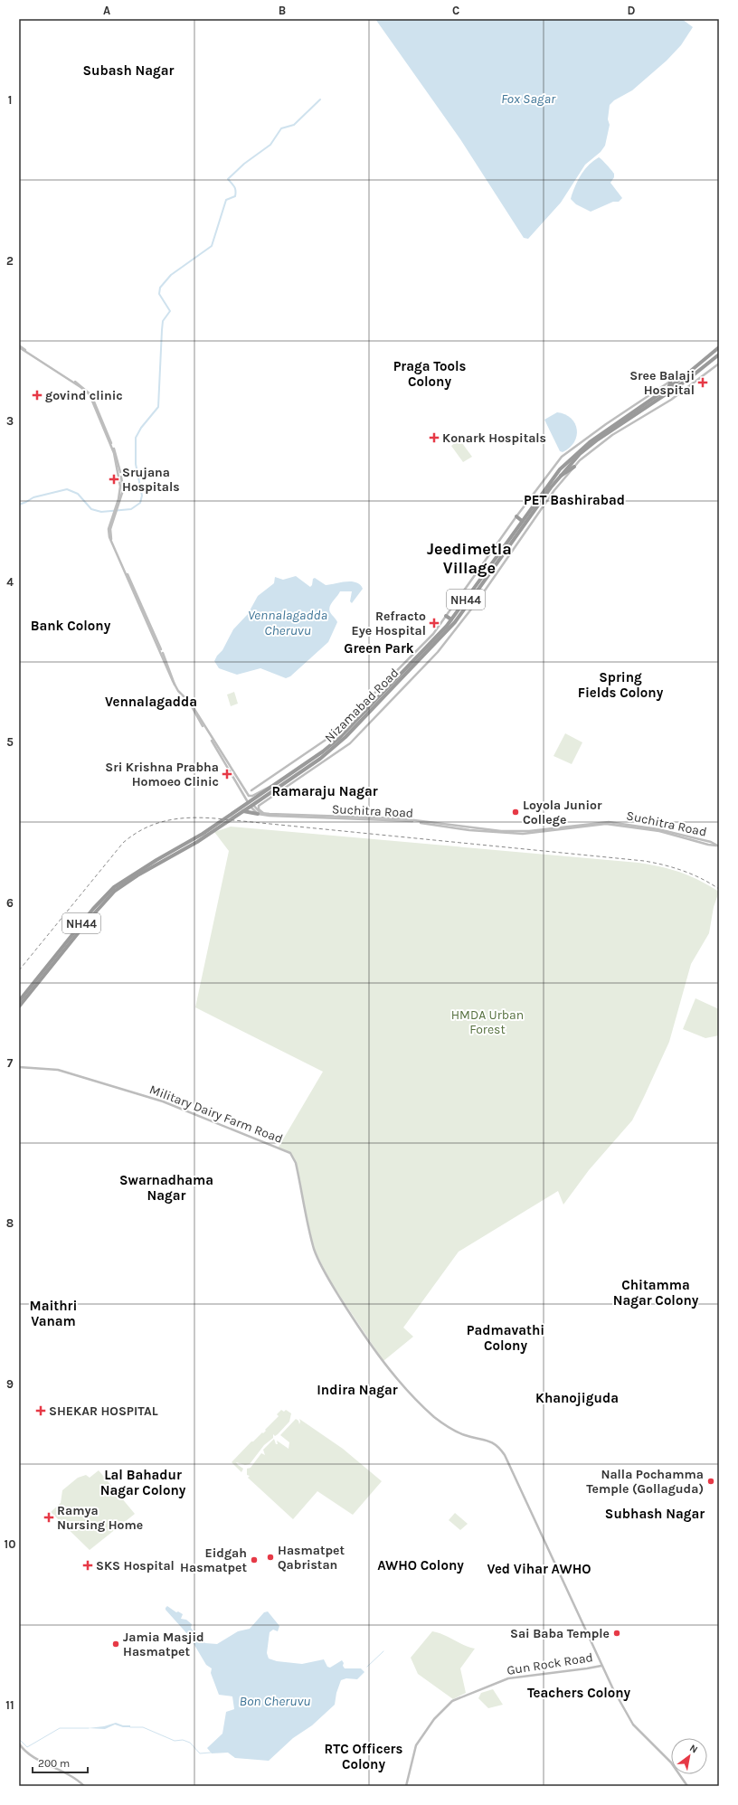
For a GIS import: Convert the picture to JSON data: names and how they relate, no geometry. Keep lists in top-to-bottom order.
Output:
{
  "streets": {
    "highway": ["NH44", "Nizamabad Road"],
    "main road": ["Suchitra Road", "Military Dairy Farm Road", "Gun Rock Road"]
  },
  "crossings": [
    ["Nizamabad Road", "Suchitra Road"],
    ["Military Dairy Farm Road", "Gun Rock Road"]
  ],
  "districts": [
    "Subash Nagar",
    "Praga Tools Colony",
    "PET Bashirabad",
    "Jeedimetla Village",
    "Bank Colony",
    "Green Park",
    "Spring Fields Colony",
    "Vennalagadda",
    "Ramaraju Nagar",
    "Swarnadhama Nagar",
    "Chitamma Nagar Colony",
    "Maithri Vanam",
    "Padmavathi Colony",
    "Indira Nagar",
    "Khanojiguda",
    "Lal Bahadur Nagar Colony",
    "Subhash Nagar",
    "AWHO Colony",
    "Ved Vihar AWHO",
    "Teachers Colony",
    "RTC Officers Colony"
  ],
  "water": ["Fox Sagar", "Vennalagadda Cheruvu", "Bon Cheruvu"],
  "parks": ["HMDA Urban Forest"],
  "places": {
    "health": [
      "Sree Balaji Hospital",
      "govind clinic",
      "Konark Hospitals",
      "Srujana Hospitals",
      "Refracto Eye Hospital",
      "Sri Krishna Prabha Homoeo Clinic",
      "SHEKAR HOSPITAL",
      "Ramya Nursing Home",
      "SKS Hospital"
    ],
    "other": [
      "Loyola Junior College",
      "Nalla Pochamma Temple (Gollaguda)",
      "Hasmatpet Qabristan",
      "Eidgah Hasmatpet",
      "Sai Baba Temple",
      "Jamia Masjid Hasmatpet"
    ]
  },
  "scale_bar": "200 m",
  "north": "top right",
  "grid": {
    "columns": [
      "A",
      "B",
      "C",
      "D"
    ],
    "rows": [
      "1",
      "2",
      "3",
      "4",
      "5",
      "6",
      "7",
      "8",
      "9",
      "10",
      "11"
    ]
  }
}
